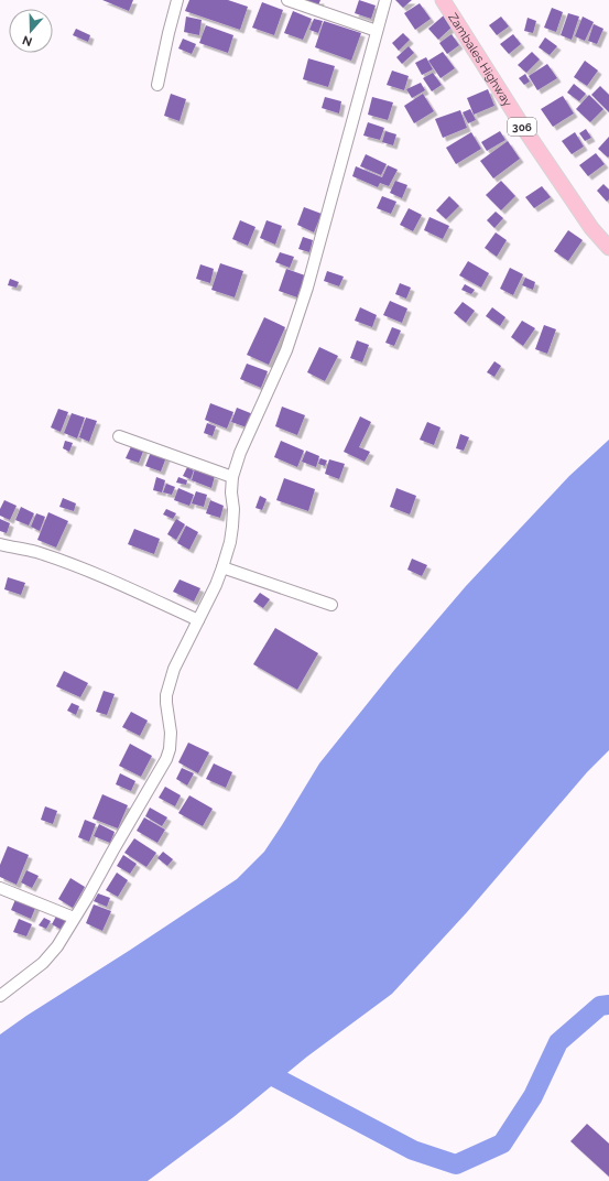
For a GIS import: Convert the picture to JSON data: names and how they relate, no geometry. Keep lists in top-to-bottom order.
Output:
{
  "streets": {
    "main road": ["Zambales Highway", "306"]
  },
  "north": "bottom"
}
